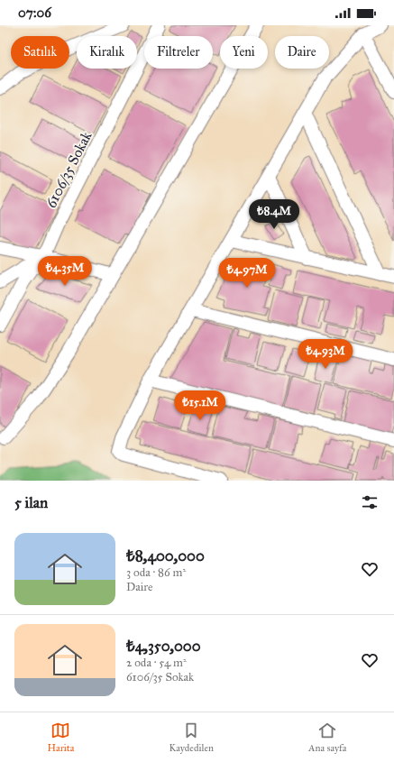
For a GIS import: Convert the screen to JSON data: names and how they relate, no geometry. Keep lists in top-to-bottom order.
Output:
{
  "streets": {
    "street": ["6106/35 Sokak"]
  },
  "page": {
    "status": "07:06",
    "chip": [
      "Satılık",
      "Kiralık",
      "Filtreler",
      "Yeni",
      "Daire"
    ],
    "price": [
      "₺8.4M",
      "₺4.35M",
      "₺4.97M",
      "₺4.93M",
      "₺15.1M"
    ],
    "heading": "5 ilan",
    "list": [
      {
        "name": "₺8,400,000",
        "note": "3 oda · 86 m² · Daire"
      },
      {
        "name": "₺4,350,000",
        "note": "2 oda · 54 m² · 6106/35 Sokak"
      }
    ],
    "tabs": ["Harita", "Kaydedilen", "Ana sayfa"]
  }
}
